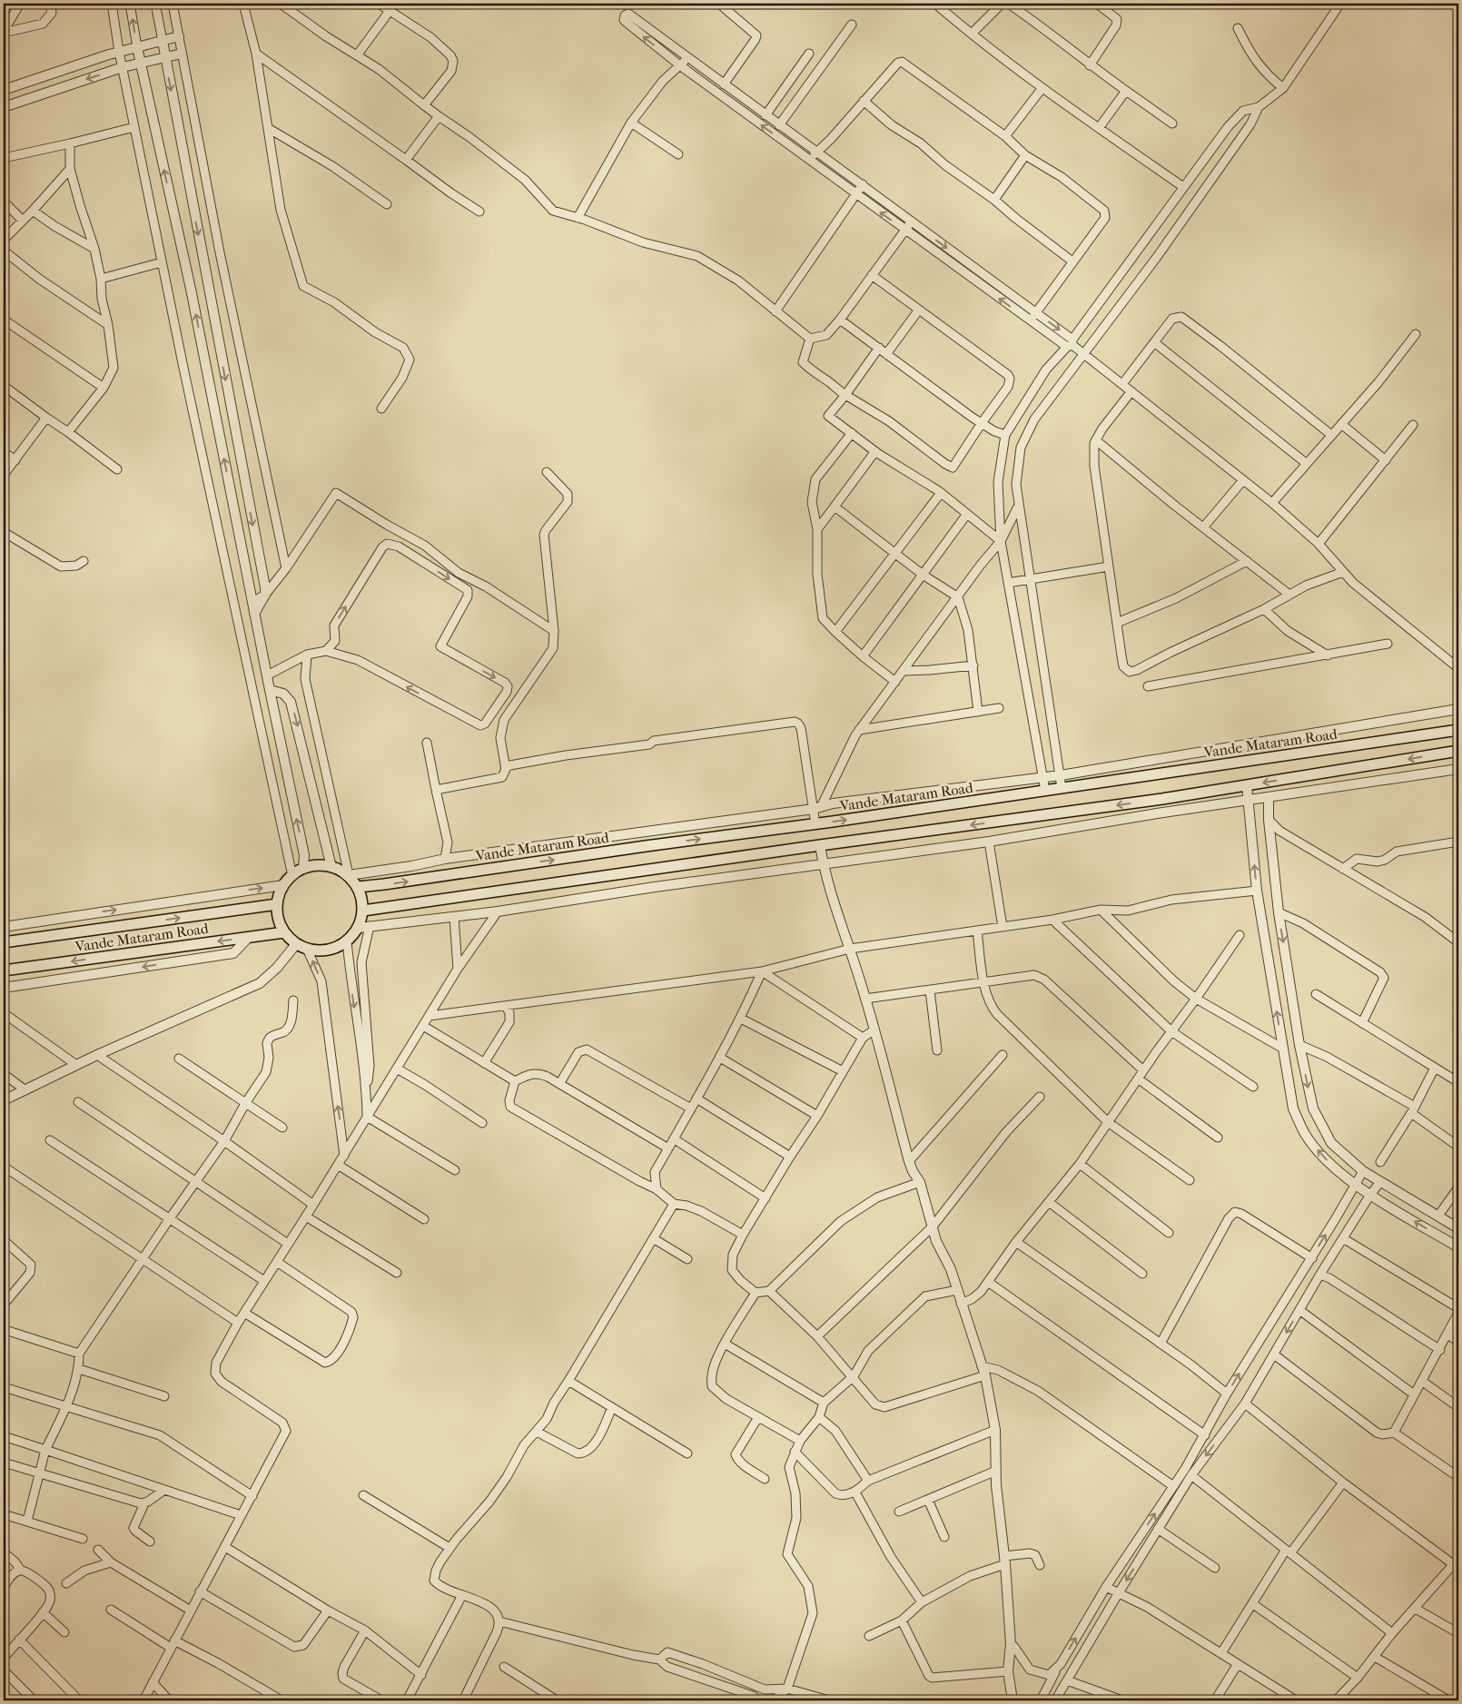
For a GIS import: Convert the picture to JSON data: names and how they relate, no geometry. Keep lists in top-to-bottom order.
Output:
{
  "streets": {
    "main road": ["Vande Mataram Road"]
  }
}
